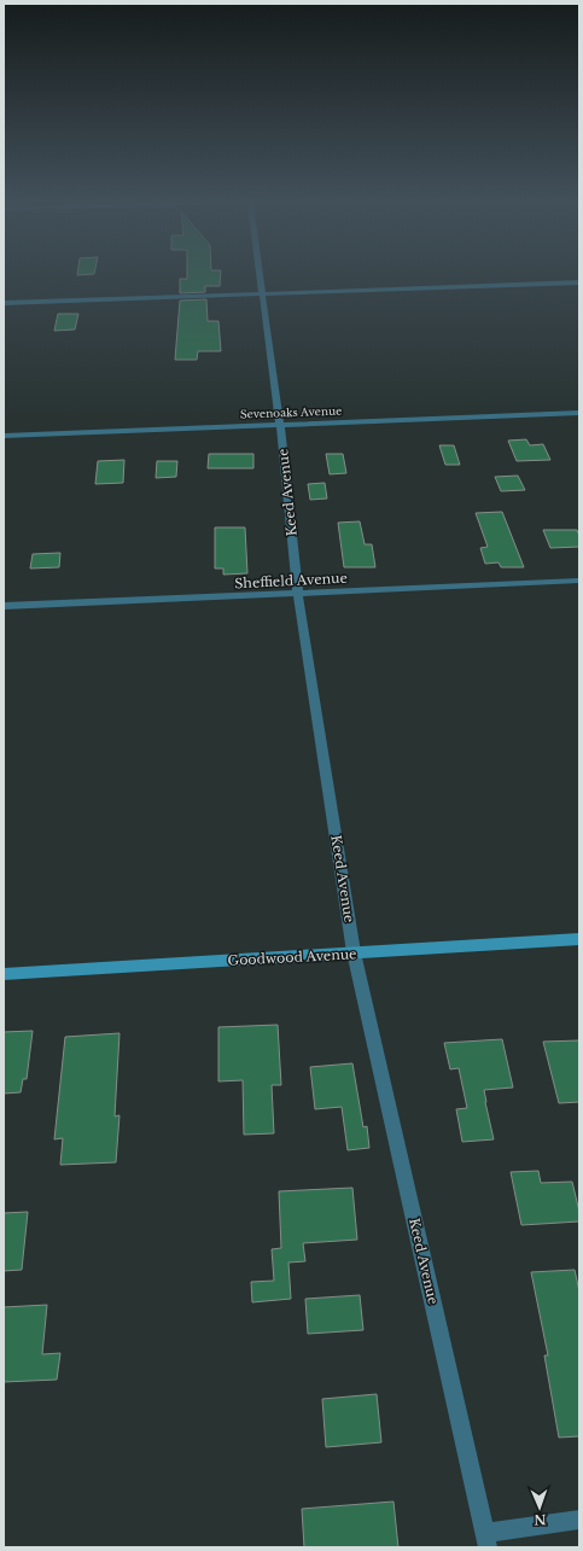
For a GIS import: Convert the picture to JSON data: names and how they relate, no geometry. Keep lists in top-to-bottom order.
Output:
{
  "streets": {
    "street": [
      "Sevenoaks Avenue",
      "Keed Avenue",
      "Sheffield Avenue",
      "Goodwood Avenue"
    ]
  },
  "crossings": [
    ["Sevenoaks Avenue", "Keed Avenue"],
    ["Keed Avenue", "Sheffield Avenue"],
    ["Keed Avenue", "Goodwood Avenue"]
  ],
  "north": "bottom"
}
